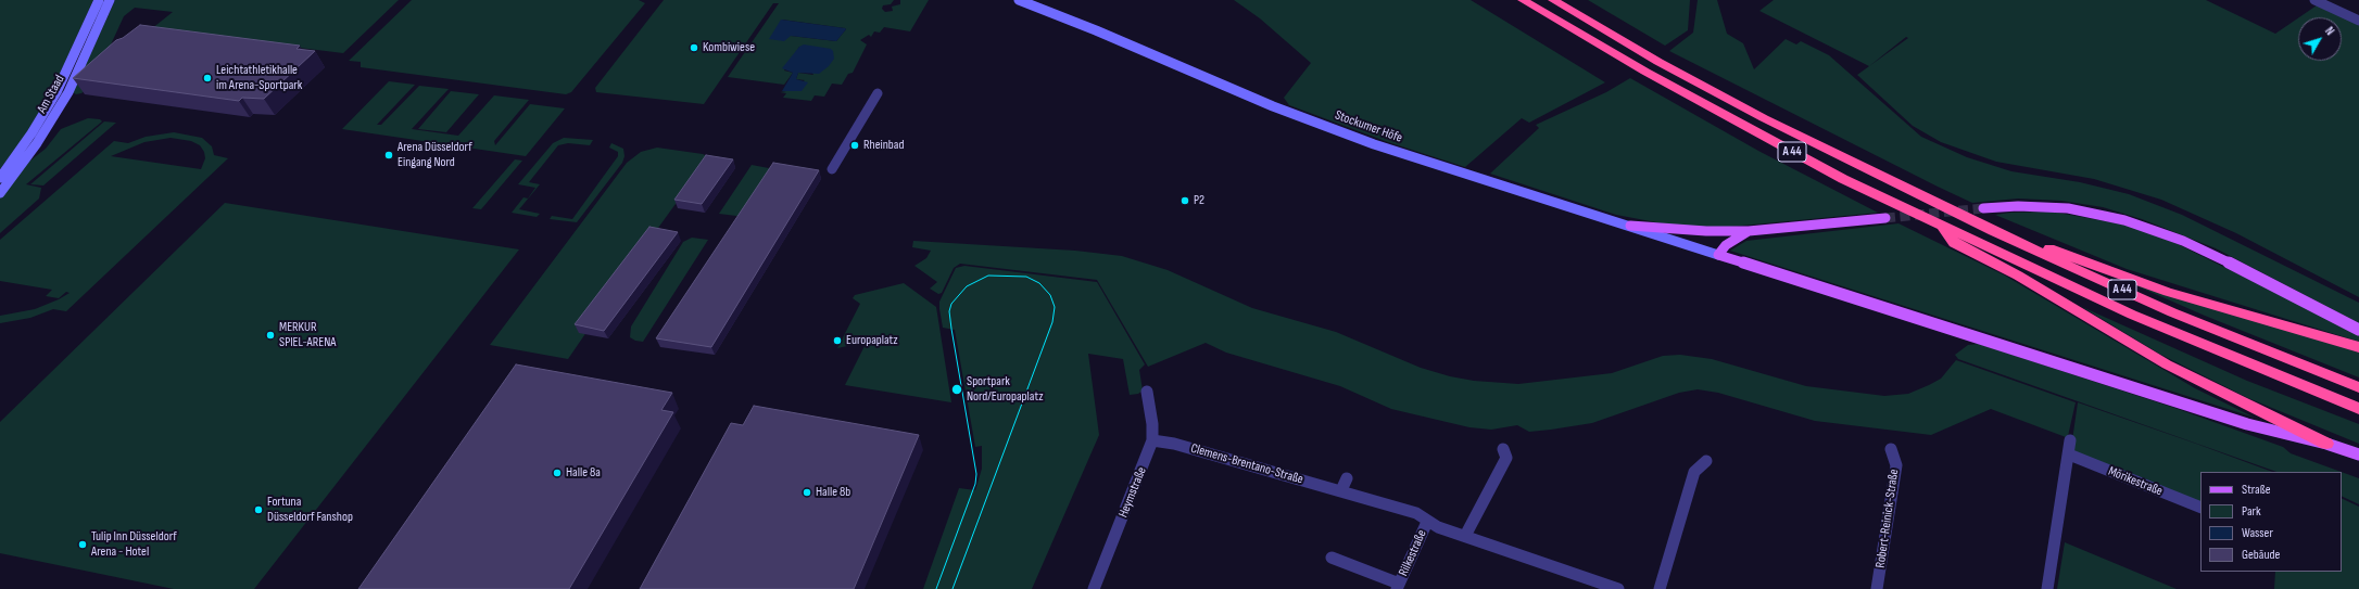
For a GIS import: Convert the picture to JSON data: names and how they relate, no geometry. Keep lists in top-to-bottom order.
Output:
{
  "streets": {
    "highway": ["A 44"],
    "street": [
      "Am Staad",
      "Stockumer Höfe",
      "Clemens-Brentano-Straße",
      "Mörikestraße",
      "Heymstraße",
      "Robert-Reinick-Straße",
      "Rilkestraße"
    ]
  },
  "crossings": [
    ["Clemens-Brentano-Straße", "Heymstraße"],
    ["Clemens-Brentano-Straße", "Rilkestraße"]
  ],
  "places": [
    "Kombiwiese",
    "Leichtathletikhalle im Arena-Sportpark",
    "Rheinbad",
    "Arena Düsseldorf Eingang Nord",
    "P2",
    "MERKUR SPIEL-ARENA",
    "Europaplatz",
    "Sportpark Nord/Europaplatz",
    "Halle 8a",
    "Halle 8b",
    "Fortuna Düsseldorf Fanshop",
    "Tulip Inn Düsseldorf Arena - Hotel"
  ],
  "legend": [
    "Straße",
    "Park",
    "Wasser",
    "Gebäude"
  ],
  "north": "top right"
}
